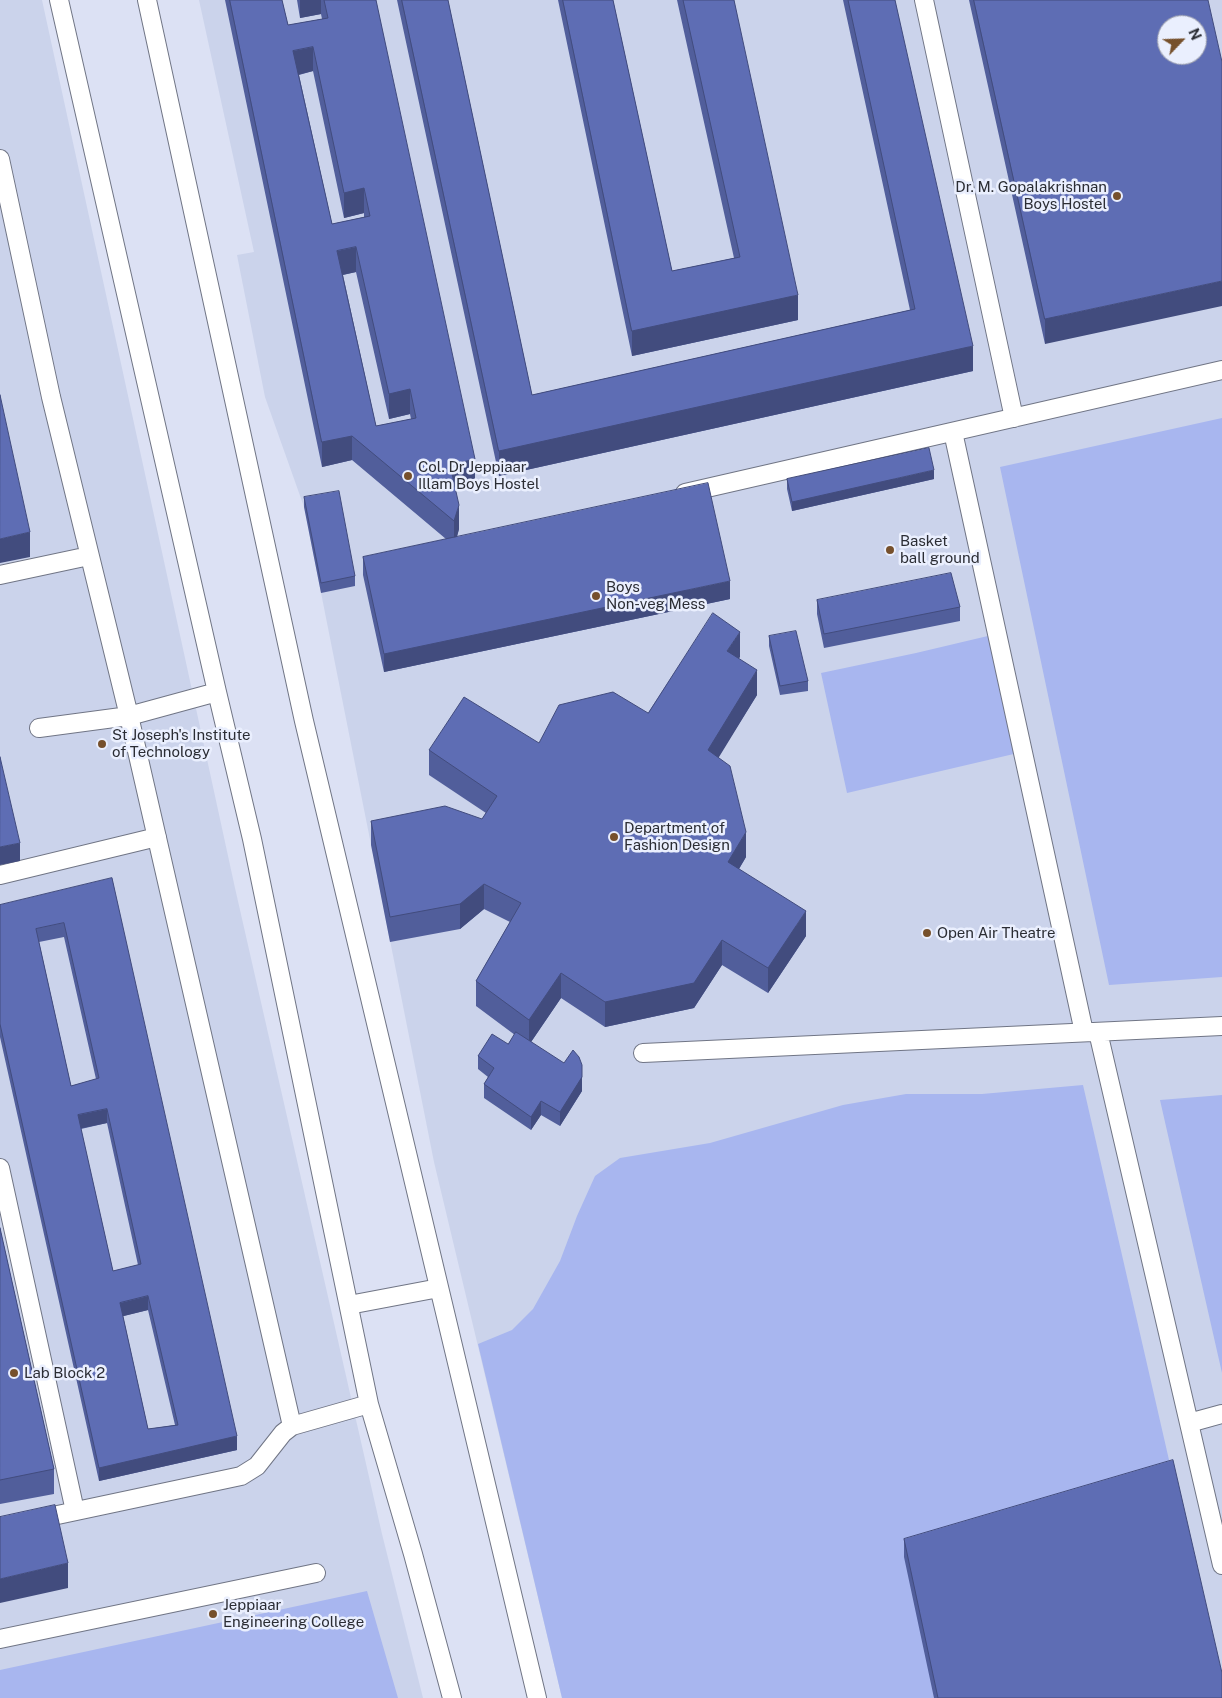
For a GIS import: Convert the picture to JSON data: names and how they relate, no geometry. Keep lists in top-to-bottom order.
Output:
{
  "places": [
    "Dr. M. Gopalakrishnan Boys Hostel",
    "Col. Dr Jeppiaar Illam Boys Hostel",
    "Basket ball ground",
    "Boys Non-veg Mess",
    "St Joseph's Institute of Technology",
    "Department of Fashion Design",
    "Open Air Theatre",
    "Lab Block 2",
    "Jeppiaar Engineering College"
  ],
  "north": "top right"
}
